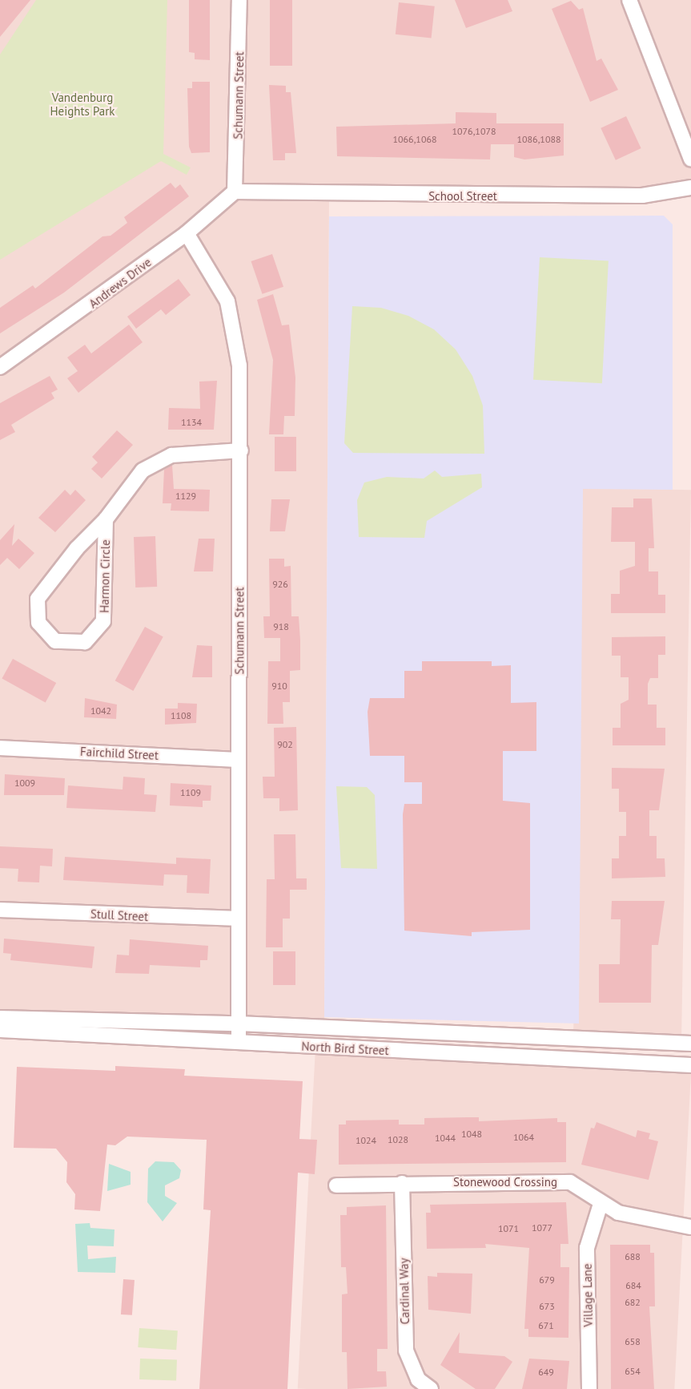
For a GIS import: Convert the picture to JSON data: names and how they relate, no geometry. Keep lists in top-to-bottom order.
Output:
{
  "streets": {
    "street": [
      "Schumann Street",
      "School Street",
      "Andrews Drive",
      "Harmon Circle",
      "Fairchild Street",
      "Stull Street",
      "North Bird Street",
      "Stonewood Crossing",
      "Cardinal Way",
      "Village Lane"
    ]
  },
  "crossings": [
    ["Schumann Street", "School Street"],
    ["Schumann Street", "Andrews Drive"],
    ["Schumann Street", "Harmon Circle"],
    ["Schumann Street", "Fairchild Street"],
    ["Schumann Street", "Stull Street"],
    ["Schumann Street", "North Bird Street"],
    ["School Street", "Andrews Drive"],
    ["Stonewood Crossing", "Cardinal Way"],
    ["Stonewood Crossing", "Village Lane"]
  ],
  "parks": ["Vandenburg Heights Park"],
  "house_numbers": [
    "1076,1078",
    "1066,1068",
    "1086,1088",
    "1134",
    "1129",
    "926",
    "918",
    "910",
    "1042",
    "1108",
    "902",
    "1009",
    "1109",
    "1048",
    "1064",
    "1044",
    "1028",
    "1024",
    "1077",
    "1071",
    "688",
    "679",
    "684",
    "682",
    "673",
    "671",
    "658",
    "654",
    "649"
  ]
}
